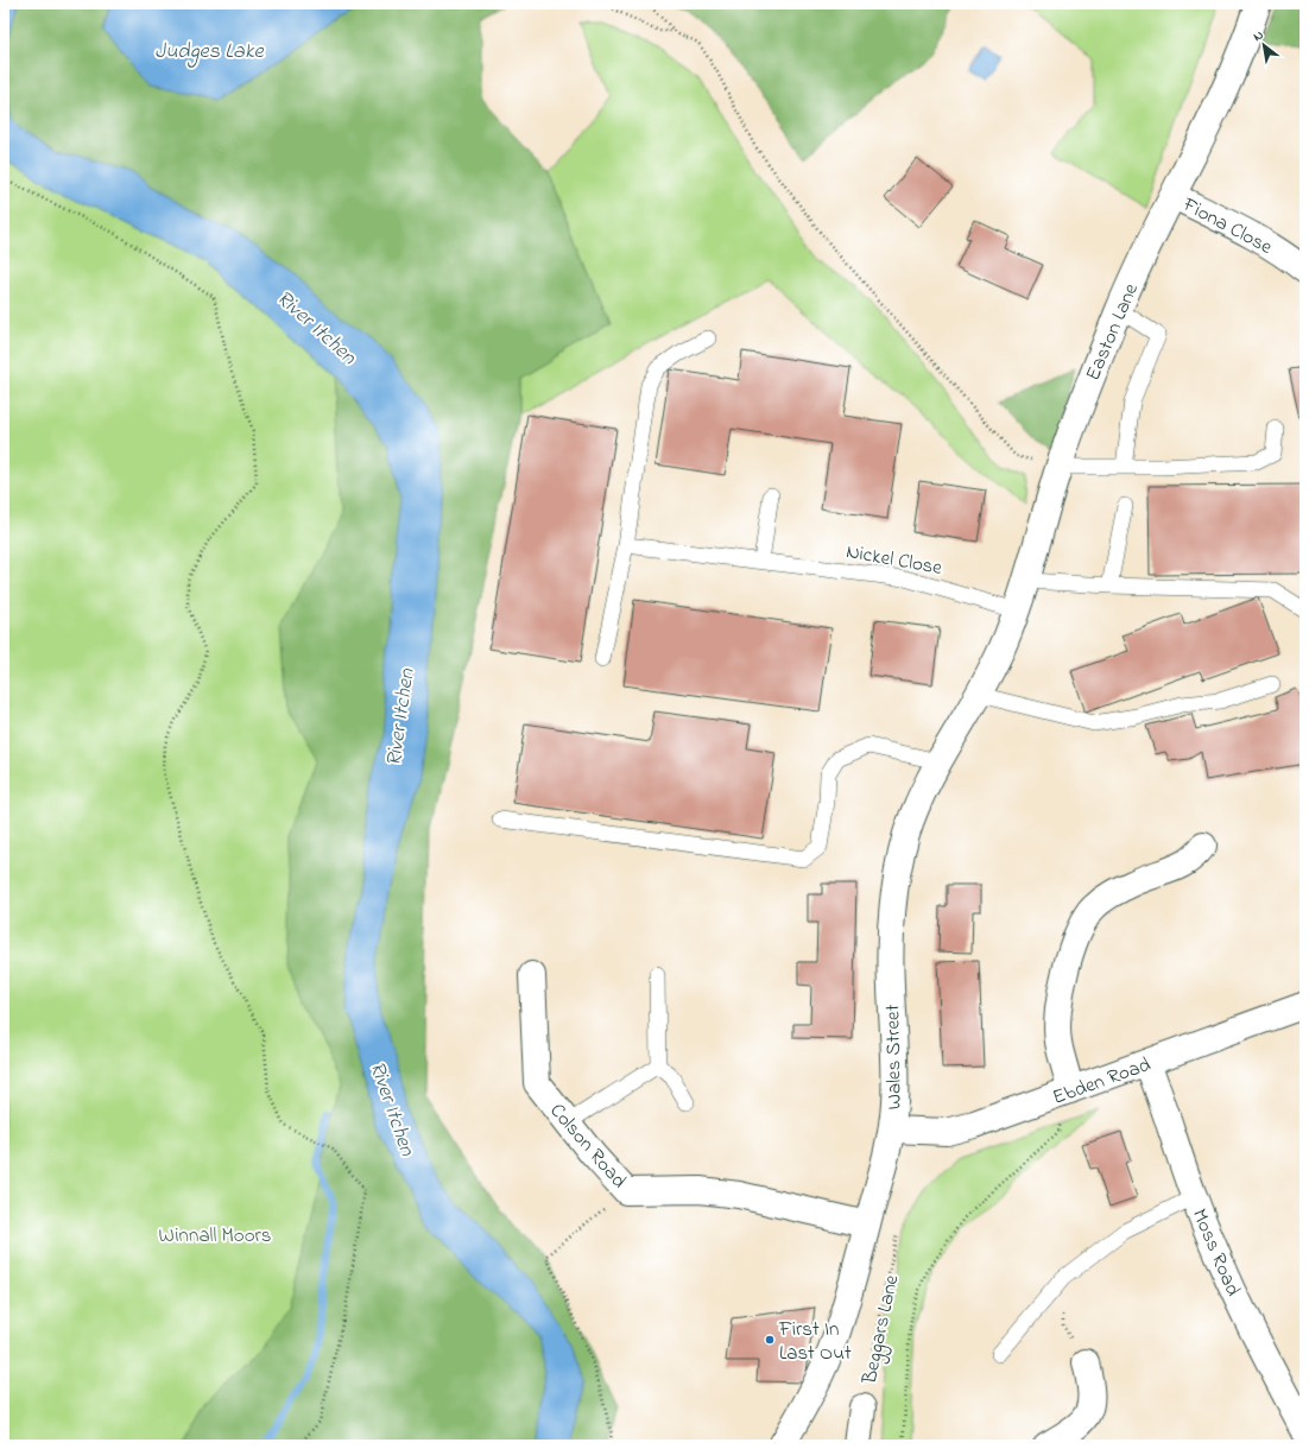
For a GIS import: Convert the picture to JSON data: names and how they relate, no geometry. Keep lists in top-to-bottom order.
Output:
{
  "streets": {
    "street": [
      "Fiona Close",
      "Easton Lane",
      "Wales Street",
      "Ebden Road",
      "Colson Road",
      "Moss Road",
      "Beggars Lane"
    ],
    "lane": ["Nickel Close"]
  },
  "crossings": [
    ["Fiona Close", "Easton Lane"],
    ["Easton Lane", "Nickel Close"],
    ["Easton Lane", "Wales Street"],
    ["Wales Street", "Ebden Road"],
    ["Wales Street", "Colson Road"],
    ["Ebden Road", "Moss Road"]
  ],
  "water": ["Judges Lake", "River Itchen"],
  "parks": ["Winnall Moors"],
  "places": ["First In Last Out"],
  "north": "top left"
}
